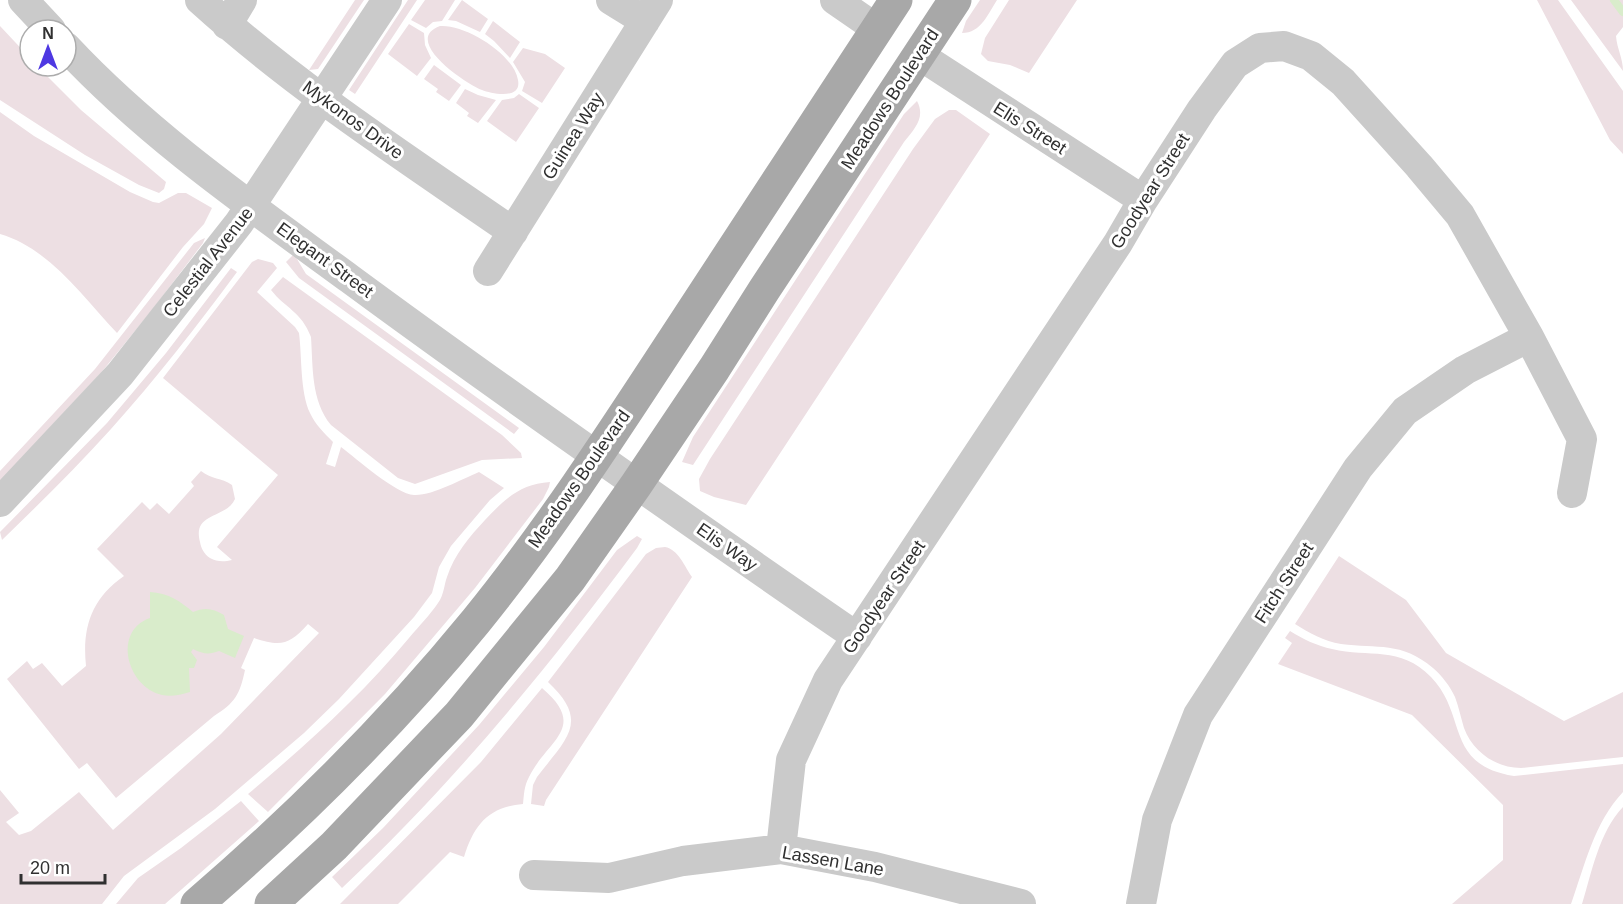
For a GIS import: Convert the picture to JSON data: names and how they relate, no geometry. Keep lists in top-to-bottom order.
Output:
{
  "streets": {
    "main road": ["Meadows Boulevard"],
    "street": [
      "Mykonos Drive",
      "Elis Street",
      "Guinea Way",
      "Goodyear Street",
      "Elegant Street",
      "Celestial Avenue",
      "Elis Way",
      "Fitch Street",
      "Lassen Lane"
    ]
  },
  "crossings": [
    ["Meadows Boulevard", "Elis Street"],
    ["Meadows Boulevard", "Elegant Street"],
    ["Meadows Boulevard", "Elis Way"],
    ["Mykonos Drive", "Guinea Way"],
    ["Mykonos Drive", "Celestial Avenue"],
    ["Elis Street", "Goodyear Street"],
    ["Goodyear Street", "Elis Way"],
    ["Goodyear Street", "Fitch Street"],
    ["Goodyear Street", "Lassen Lane"],
    ["Elegant Street", "Celestial Avenue"],
    ["Elegant Street", "Elis Way"]
  ],
  "scale_bar": "20 m",
  "north": "top"
}
